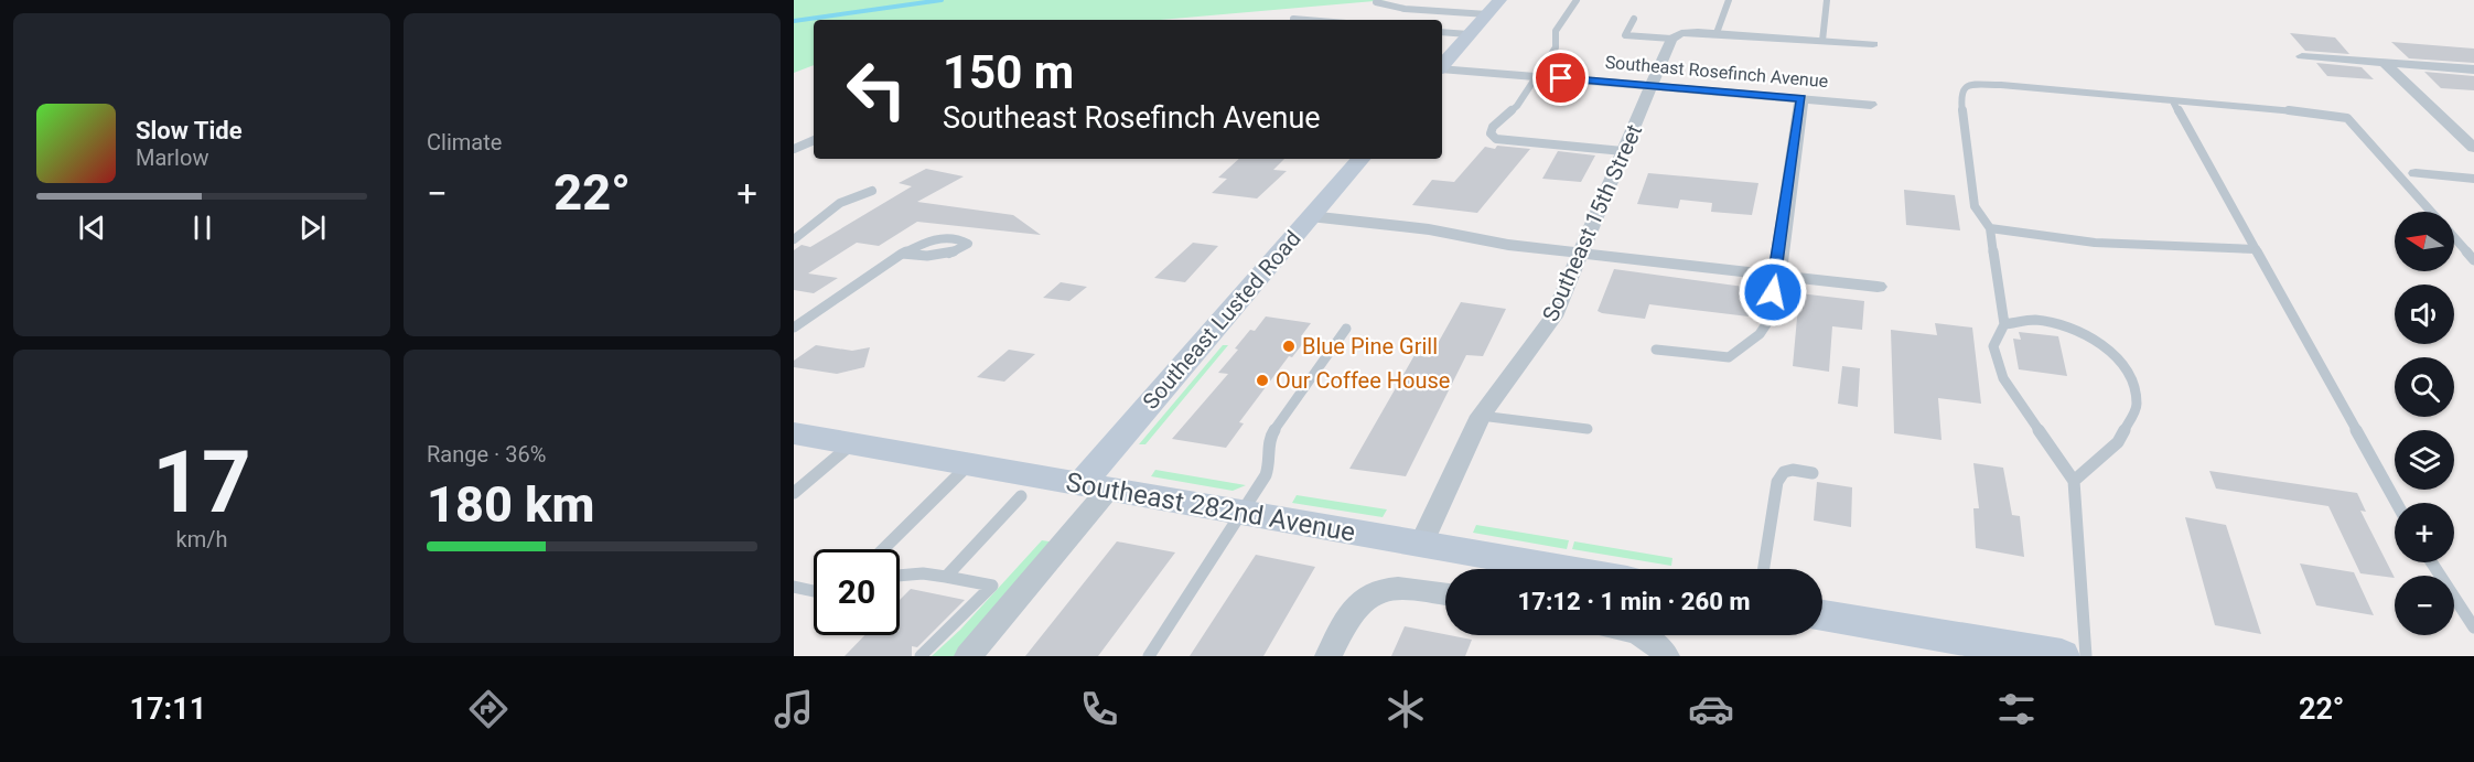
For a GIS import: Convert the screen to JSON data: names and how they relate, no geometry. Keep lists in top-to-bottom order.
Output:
{
  "streets": {
    "main road": ["Southeast Lusted Road", "Southeast 282nd Avenue"],
    "street": ["Southeast Rosefinch Avenue", "Southeast 15th Street"]
  },
  "crossings": [
    ["Southeast Rosefinch Avenue", "Southeast 15th Street"],
    ["Southeast 15th Street", "Southeast 282nd Avenue"],
    ["Southeast Lusted Road", "Southeast 282nd Avenue"]
  ],
  "places": ["Blue Pine Grill", "Our Coffee House"],
  "north": "left",
  "page": {
    "tile": [
      "Climate",
      ["17", "km/h"],
      ["Range · 36%", "180 km"]
    ],
    "turn": ["150 m", "Southeast Rosefinch Avenue"],
    "song": ["Slow Tide", "Marlow"],
    "heat": ["−", "22°", "+"],
    "map_buttons": ["+", "−"],
    "limit": "20",
    "trip": "17:12 · 1 min · 260 m",
    "tabs": ["17:11", "22°"]
  }
}
